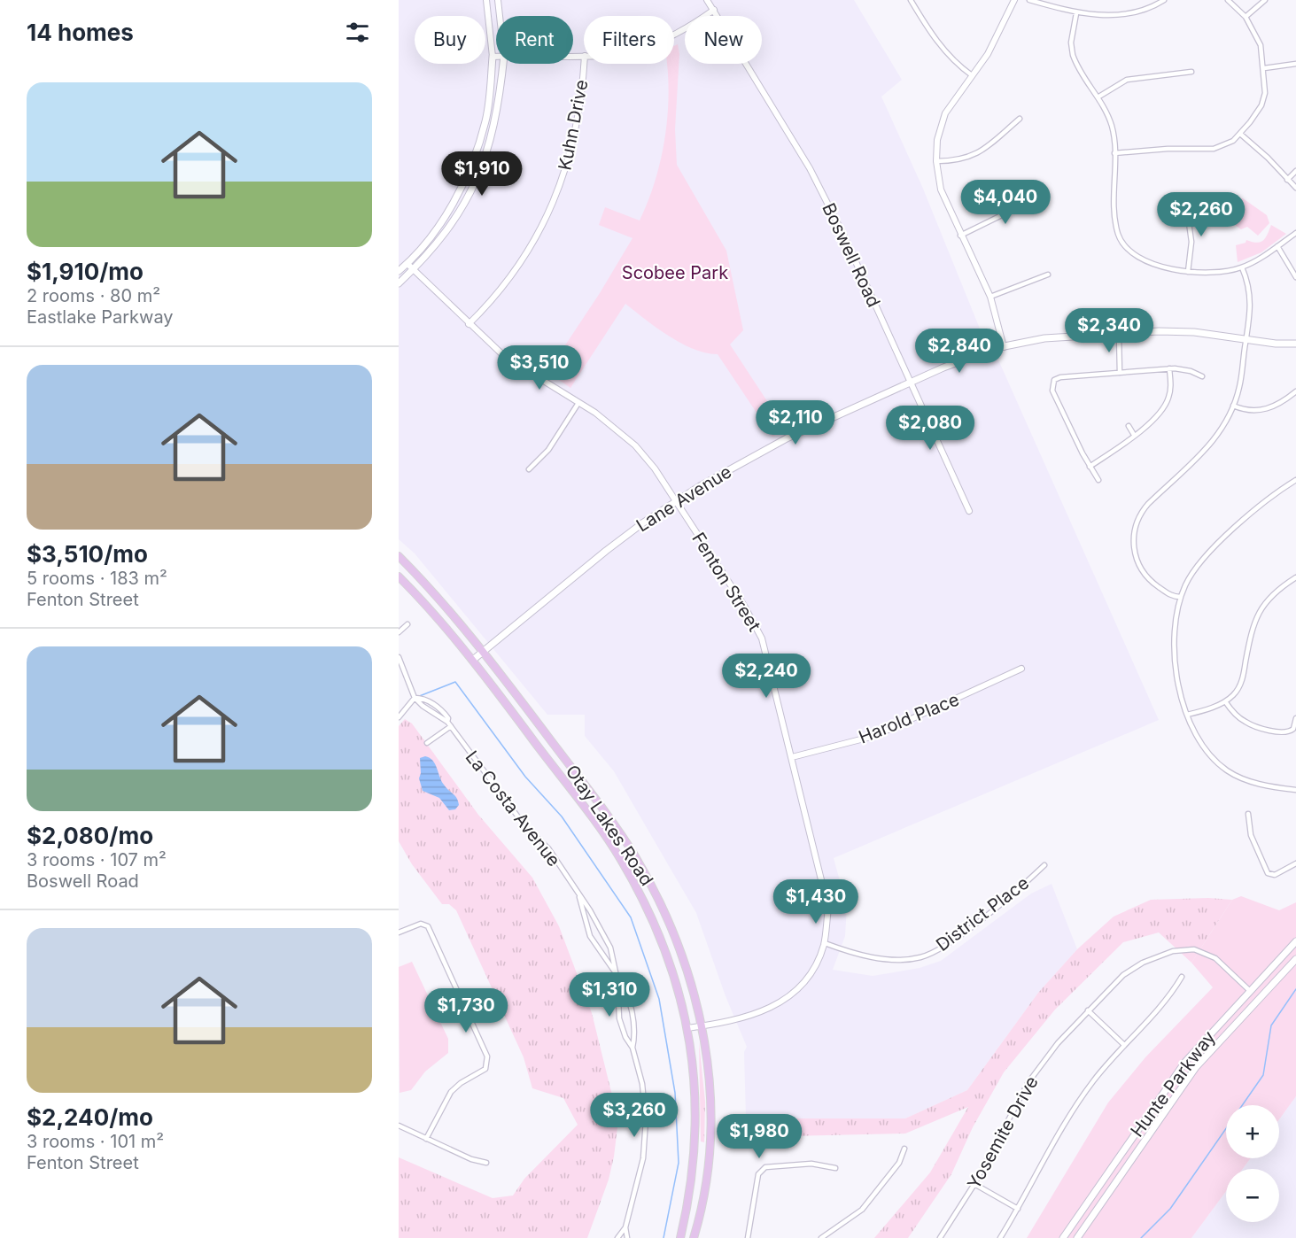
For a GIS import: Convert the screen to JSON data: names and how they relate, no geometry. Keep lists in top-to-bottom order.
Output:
{
  "streets": {
    "main road": ["Lane Avenue", "Otay Lakes Road", "Hunte Parkway"],
    "street": [
      "Kuhn Drive",
      "Boswell Road",
      "Fenton Street",
      "Harold Place",
      "La Costa Avenue",
      "District Place",
      "Yosemite Drive"
    ]
  },
  "crossings": [
    ["Kuhn Drive", "Fenton Street"],
    ["Boswell Road", "Lane Avenue"],
    ["Lane Avenue", "Fenton Street"],
    ["Lane Avenue", "Otay Lakes Road"],
    ["Fenton Street", "Harold Place"],
    ["Fenton Street", "Otay Lakes Road"],
    ["Fenton Street", "District Place"],
    ["Hunte Parkway", "Yosemite Drive"]
  ],
  "parks": ["Scobee Park"],
  "page": {
    "heading": "14 homes",
    "chip": [
      "Buy",
      "Rent",
      "Filters",
      "New"
    ],
    "list": [
      {
        "name": "$1,910/mo",
        "note": "2 rooms · 80 m² · Eastlake Parkway"
      },
      {
        "name": "$3,510/mo",
        "note": "5 rooms · 183 m² · Fenton Street"
      },
      {
        "name": "$2,080/mo",
        "note": "3 rooms · 107 m² · Boswell Road"
      },
      {
        "name": "$2,240/mo",
        "note": "3 rooms · 101 m² · Fenton Street"
      }
    ],
    "price": [
      "$1,910",
      "$4,040",
      "$2,260",
      "$2,340",
      "$2,840",
      "$3,510",
      "$2,110",
      "$2,080",
      "$2,240",
      "$1,430",
      "$1,310",
      "$1,730",
      "$3,260",
      "$1,980"
    ],
    "map_buttons": ["+", "−"]
  }
}
